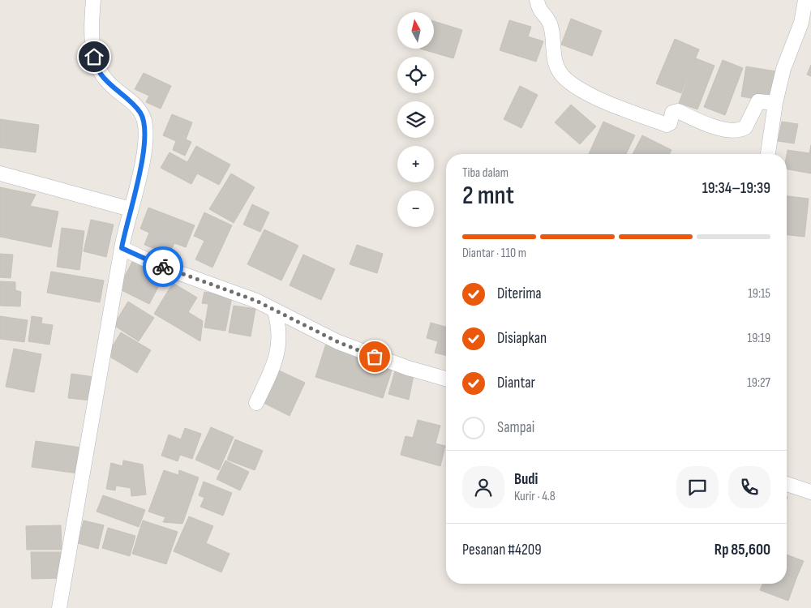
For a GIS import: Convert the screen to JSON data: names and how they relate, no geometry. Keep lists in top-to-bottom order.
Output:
{
  "north": "top",
  "page": {
    "map_buttons": ["+", "−"],
    "heading": ["2 mnt", "Tiba dalam", "19:34–19:39"],
    "panel": [
      "Budi",
      "Kurir · 4.8",
      "Pesanan #4209",
      "Rp 85,600"
    ],
    "bar": "Diantar · 110 m",
    "list": [
      ["Diterima", "19:15"],
      ["Disiapkan", "19:19"],
      ["Diantar", "19:27"],
      "Sampai"
    ]
  }
}
